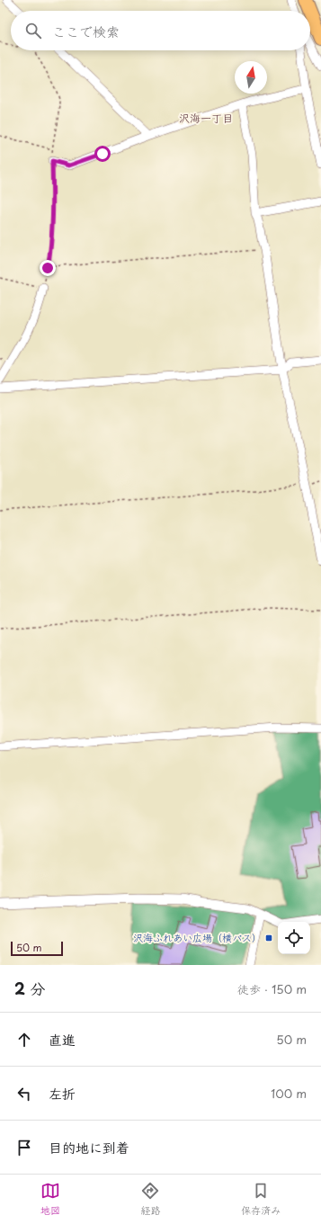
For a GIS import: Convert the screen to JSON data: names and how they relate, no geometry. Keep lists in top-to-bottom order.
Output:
{
  "districts": ["沢海一丁目"],
  "places": {
    "transit": ["沢海ふれあい広場（横バス）"]
  },
  "scale_bar": "50 m",
  "north": "top",
  "page": {
    "search": "ここで検索",
    "scale": "50 m",
    "heading": ["2 分", "徒歩 · 150 m"],
    "list": [
      ["直進", "50 m"],
      ["左折", "100 m"],
      "目的地に到着"
    ],
    "nav": ["地図", "経路", "保存済み"]
  }
}
